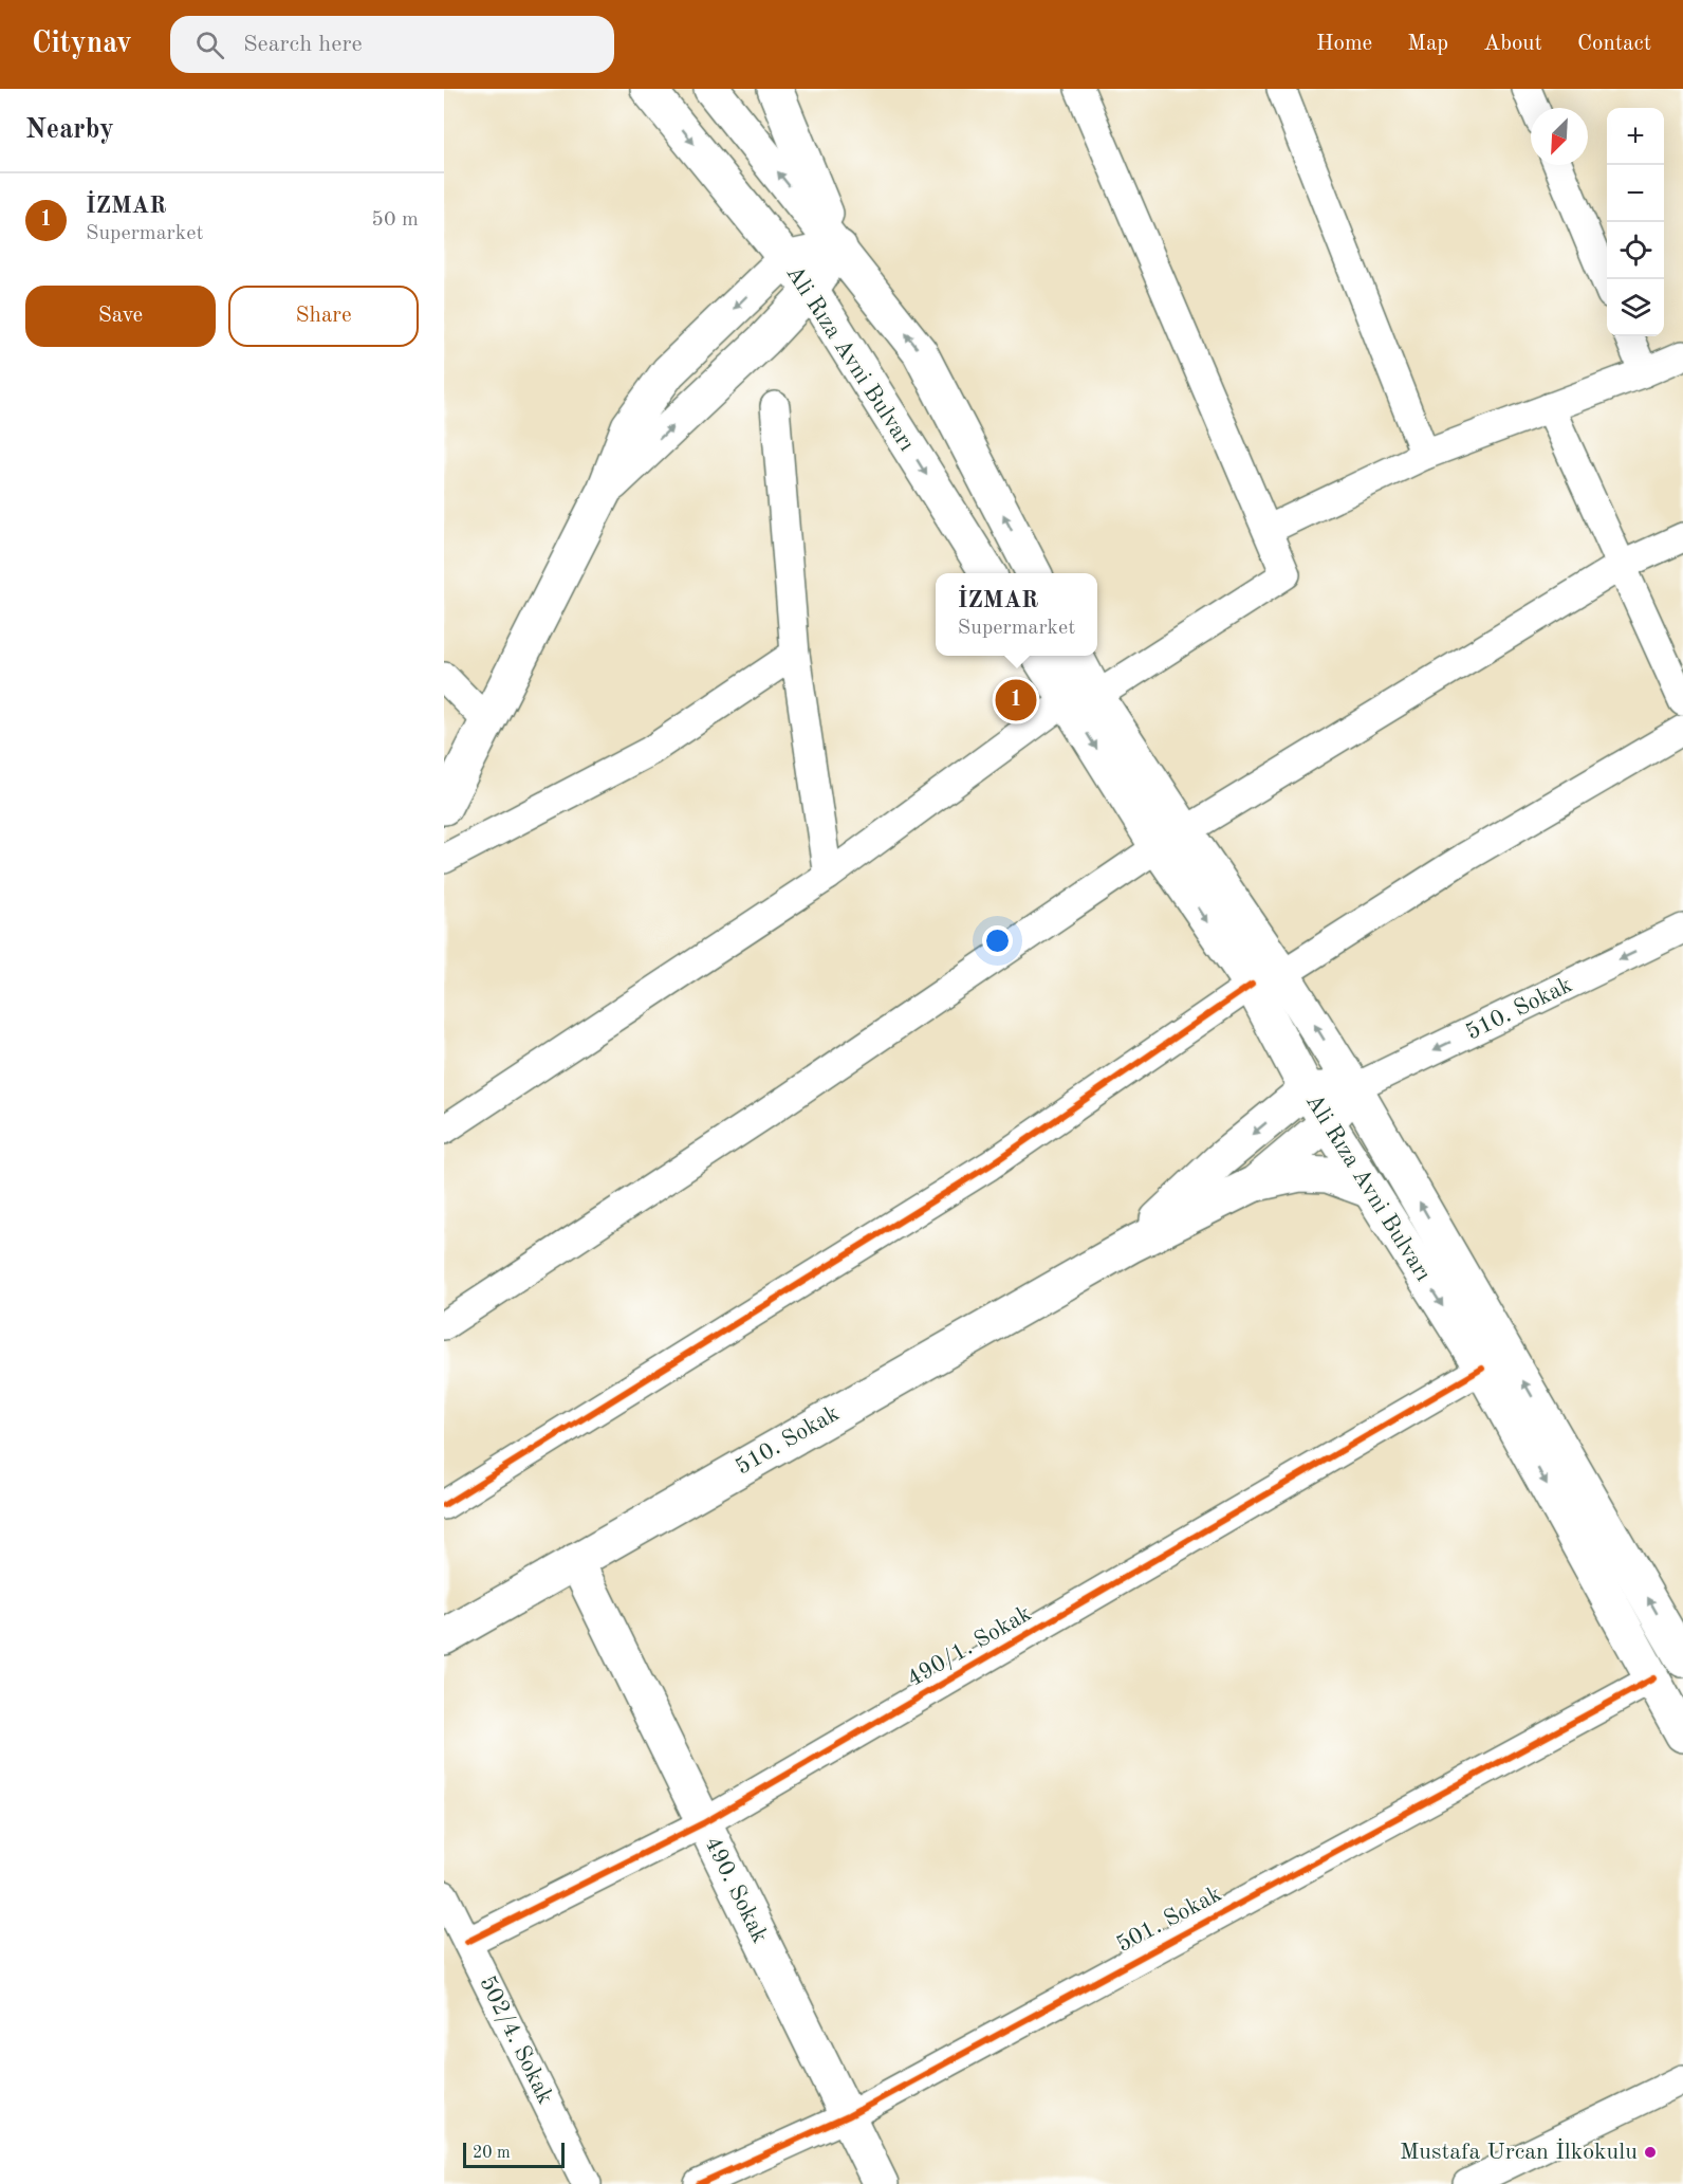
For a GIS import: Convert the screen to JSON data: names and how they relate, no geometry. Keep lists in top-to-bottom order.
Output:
{
  "streets": {
    "main road": ["Ali Rıza Avni Bulvarı", "510. Sokak", "490. Sokak"],
    "street": ["490/1. Sokak", "501. Sokak", "502/4. Sokak"]
  },
  "crossings": [
    ["Ali Rıza Avni Bulvarı", "510. Sokak"],
    ["Ali Rıza Avni Bulvarı", "490/1. Sokak"],
    ["Ali Rıza Avni Bulvarı", "501. Sokak"],
    ["510. Sokak", "490. Sokak"],
    ["490/1. Sokak", "490. Sokak"],
    ["490/1. Sokak", "502/4. Sokak"],
    ["490. Sokak", "501. Sokak"]
  ],
  "places": ["Mustafa Urcan İlkokulu"],
  "scale_bar": "20 m",
  "north": "bottom left",
  "page": {
    "header": "Citynav",
    "search": "Search here",
    "nav": [
      "Home",
      "Map",
      "About",
      "Contact"
    ],
    "heading": "Nearby",
    "map_buttons": ["+", "−"],
    "list": [
      {
        "mark": "1",
        "name": "İZMAR",
        "note": "Supermarket",
        "value": "50 m"
      }
    ],
    "buttons": ["Save", "Share"],
    "popup": ["İZMAR", "Supermarket"],
    "pins": "1",
    "scale": "20 m"
  }
}
